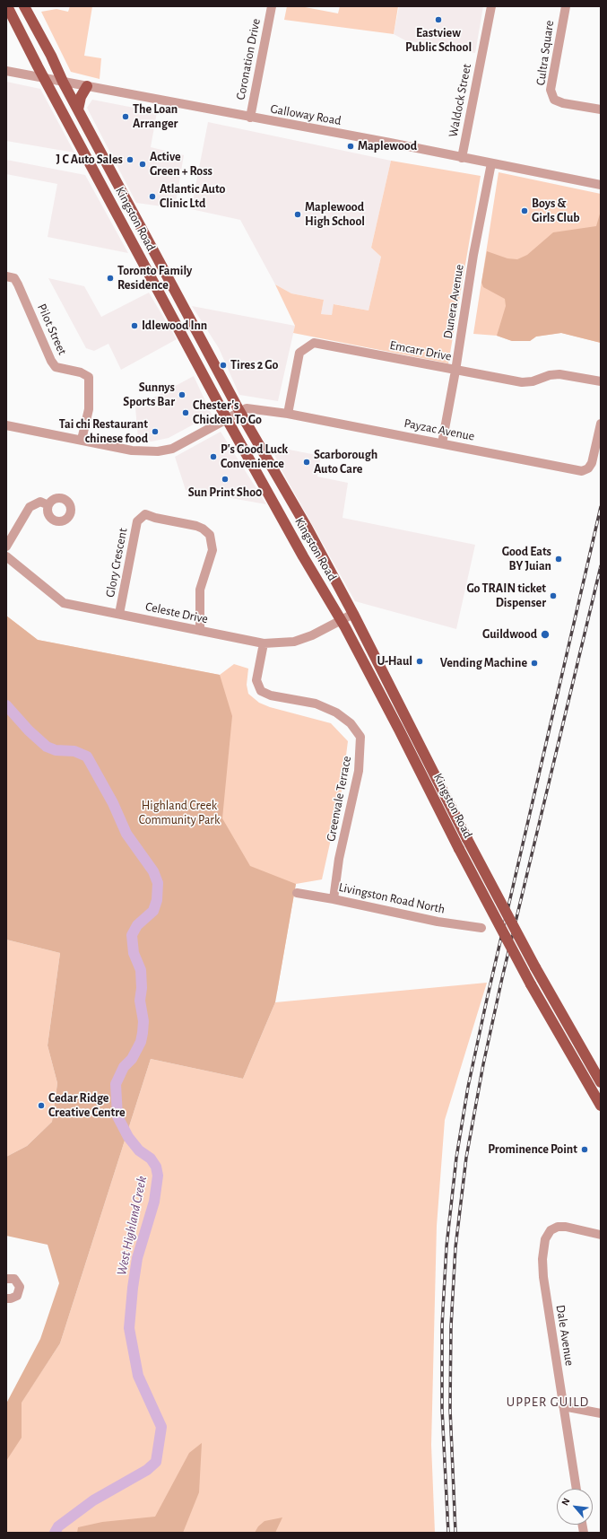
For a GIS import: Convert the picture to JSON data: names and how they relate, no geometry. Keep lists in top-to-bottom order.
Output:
{
  "streets": {
    "main road": ["Kingston Road"],
    "street": [
      "Cultra Square",
      "Coronation Drive",
      "Waldock Street",
      "Galloway Road",
      "Dunera Avenue",
      "Pilot Street",
      "Emcarr Drive",
      "Payzac Avenue",
      "Glory Crescent",
      "Celeste Drive",
      "Greenvale Terrace",
      "Livingston Road North",
      "Dale Avenue"
    ]
  },
  "crossings": [
    ["Coronation Drive", "Galloway Road"],
    ["Waldock Street", "Galloway Road"],
    ["Galloway Road", "Kingston Road"],
    ["Galloway Road", "Dunera Avenue"],
    ["Kingston Road", "Payzac Avenue"],
    ["Kingston Road", "Celeste Drive"],
    ["Dunera Avenue", "Emcarr Drive"],
    ["Dunera Avenue", "Payzac Avenue"],
    ["Emcarr Drive", "Payzac Avenue"],
    ["Glory Crescent", "Celeste Drive"],
    ["Celeste Drive", "Greenvale Terrace"],
    ["Greenvale Terrace", "Livingston Road North"]
  ],
  "districts": ["UPPER GUILD"],
  "water": ["West Highland Creek"],
  "parks": ["Highland Creek Community Park"],
  "places": [
    "Eastview Public School",
    "The Loan Arranger",
    "Maplewood",
    "J C Auto Sales",
    "Active Green + Ross",
    "Atlantic Auto Clinic Ltd",
    "Boys & Girls Club",
    "Maplewood High School",
    "Toronto Family Residence",
    "Idlewood Inn",
    "Tires 2 Go",
    "Sunnys Sports Bar",
    "Chester's Chicken To Go",
    "Tai chi Restaurant chinese food",
    "P's Good Luck Convenience",
    "Scarborough Auto Care",
    "Sun Print Sho0",
    "Good Eats BY Juian",
    "Go TRAIN ticket Dispenser",
    "Guildwood",
    "U-Haul",
    "Vending Machine",
    "Cedar Ridge Creative Centre",
    "Prominence Point"
  ],
  "north": "top left"
}
